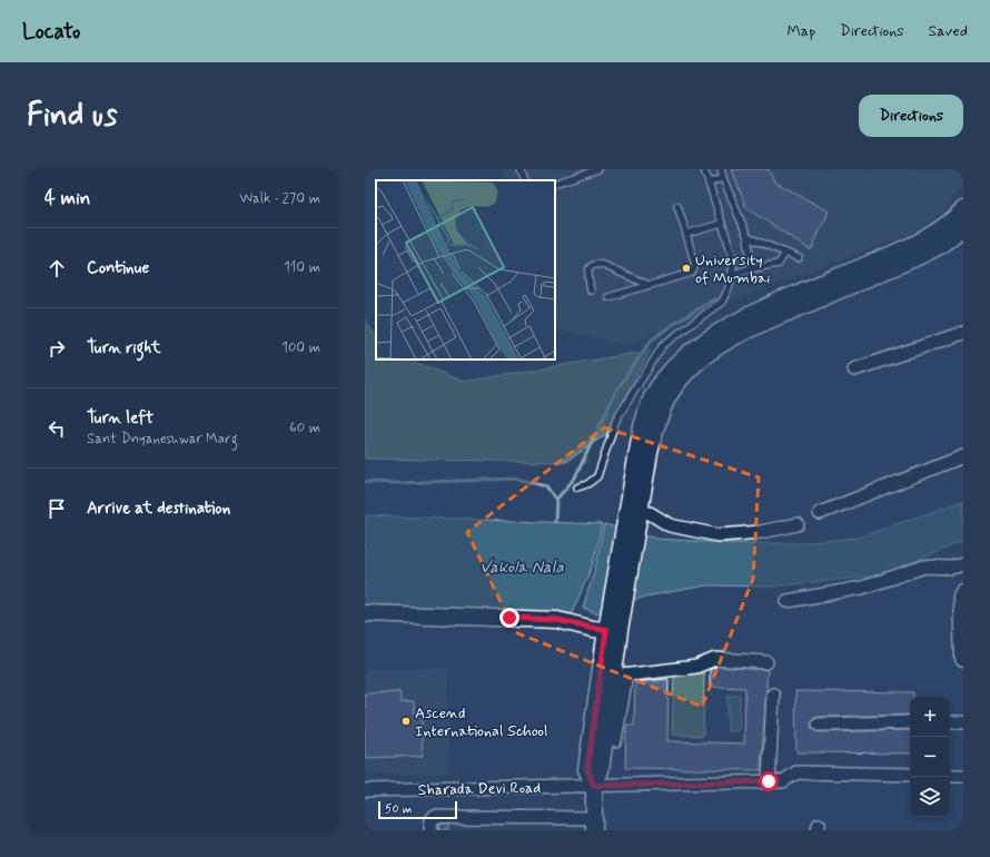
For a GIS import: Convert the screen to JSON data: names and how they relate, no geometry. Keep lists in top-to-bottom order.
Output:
{
  "streets": {
    "street": ["Sharada Devi Road"]
  },
  "water": ["Vakola Nala"],
  "places": ["University of Mumbai", "Ascend International School"],
  "scale_bar": "50 m",
  "page": {
    "header": "Locato",
    "nav": ["Map", "Directions", "Saved"],
    "buttons": "Directions",
    "title": "Find us",
    "heading": ["4 min", "Walk · 270 m"],
    "list": [
      ["Continue", "110 m"],
      ["Turn right", "100 m"],
      ["Turn left", "Sant Dnyaneshwar Marg", "60 m"],
      "Arrive at destination"
    ],
    "map_buttons": ["+", "−"],
    "scale": "50 m"
  }
}
